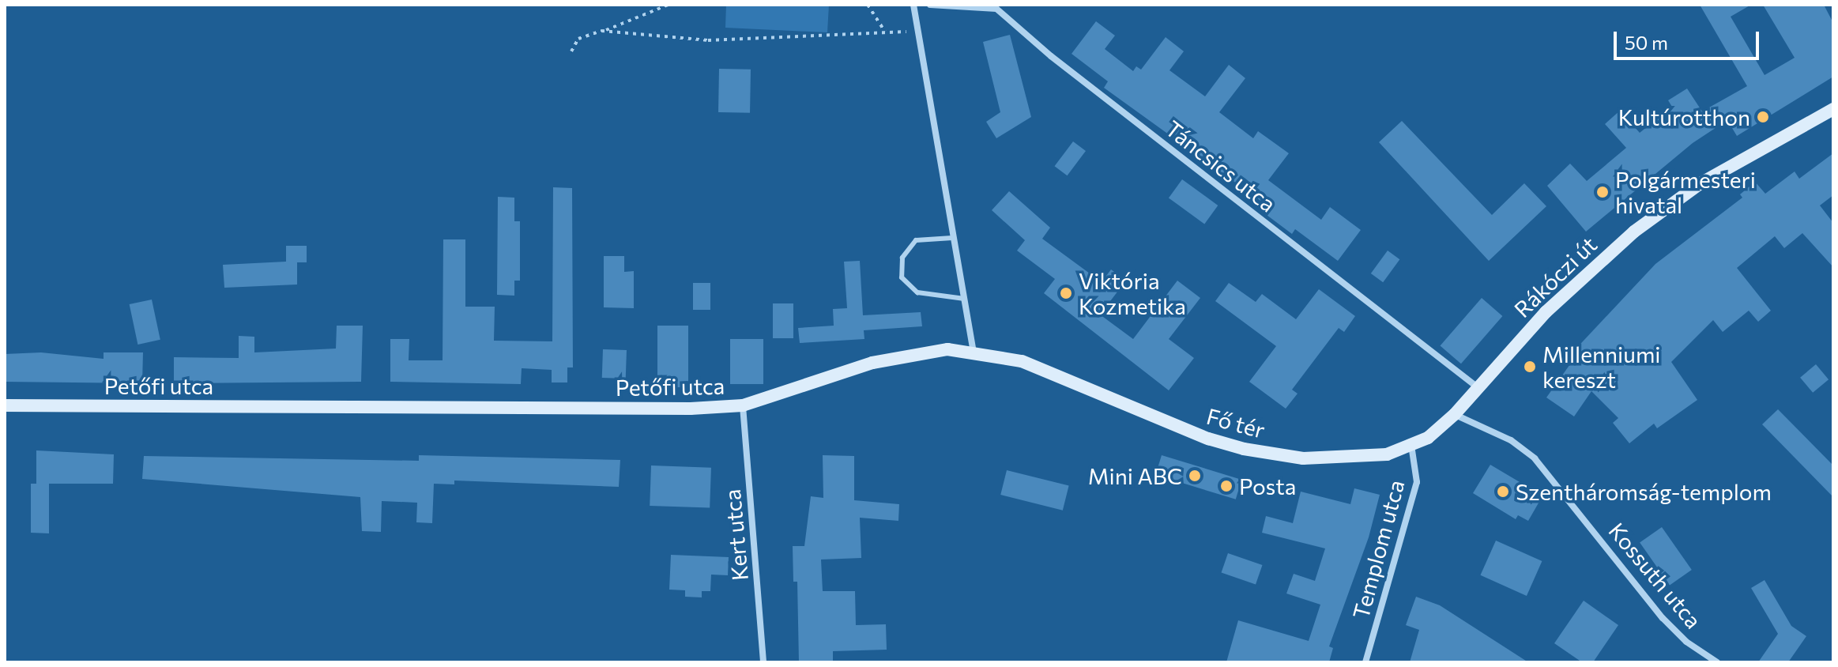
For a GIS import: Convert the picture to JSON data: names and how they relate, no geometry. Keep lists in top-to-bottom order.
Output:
{
  "streets": {
    "main road": ["Rákóczi út", "Petőfi utca", "Fő tér"],
    "street": [
      "Táncsics utca",
      "Kert utca",
      "Templom utca",
      "Kossuth utca"
    ]
  },
  "crossings": [
    ["Táncsics utca", "Rákóczi út"],
    ["Táncsics utca", "Fő tér"],
    ["Rákóczi út", "Fő tér"],
    ["Petőfi utca", "Fő tér"],
    ["Petőfi utca", "Kert utca"],
    ["Fő tér", "Templom utca"],
    ["Fő tér", "Kossuth utca"]
  ],
  "places": [
    "Kultúrotthon",
    "Polgármesteri hivatal",
    "Viktória Kozmetika",
    "Millenniumi kereszt",
    "Mini ABC",
    "Posta",
    "Szentháromság-templom"
  ],
  "scale_bar": "50 m"
}
